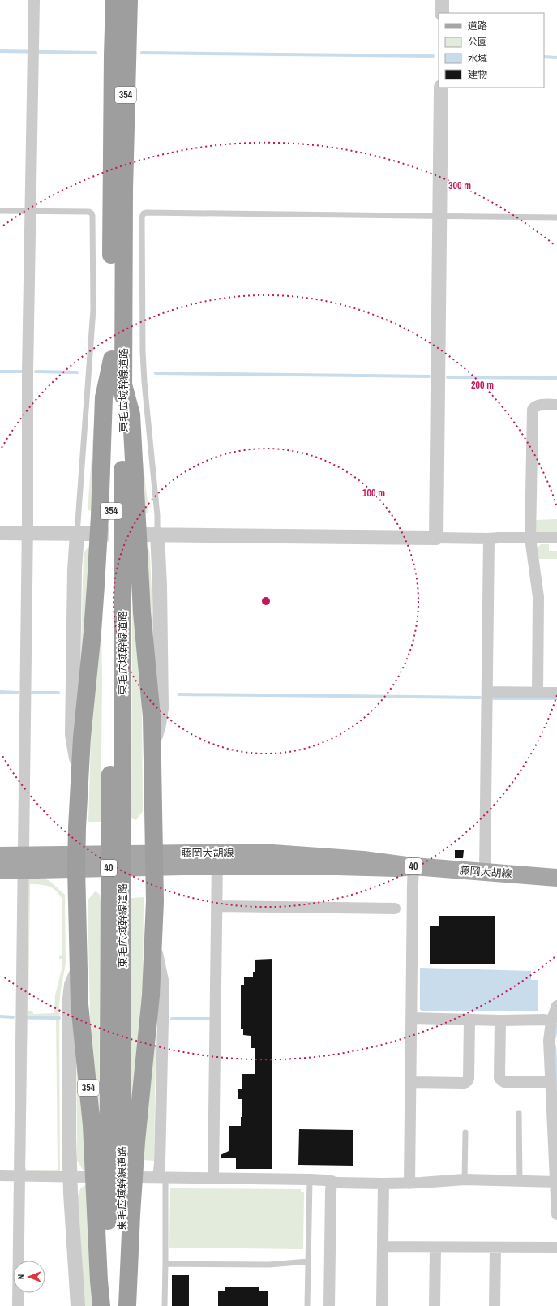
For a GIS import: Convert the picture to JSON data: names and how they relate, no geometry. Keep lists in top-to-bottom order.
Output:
{
  "streets": {
    "highway": ["354", "東毛広域幹線道路"],
    "main road": ["藤岡大胡線", "40"]
  },
  "crossings": [
    ["354", "東毛広域幹線道路"],
    ["354", "藤岡大胡線"]
  ],
  "legend": [
    "道路",
    "公園",
    "水域",
    "建物"
  ],
  "north": "left",
  "rings": ["300 m", "200 m", "100 m"]
}
